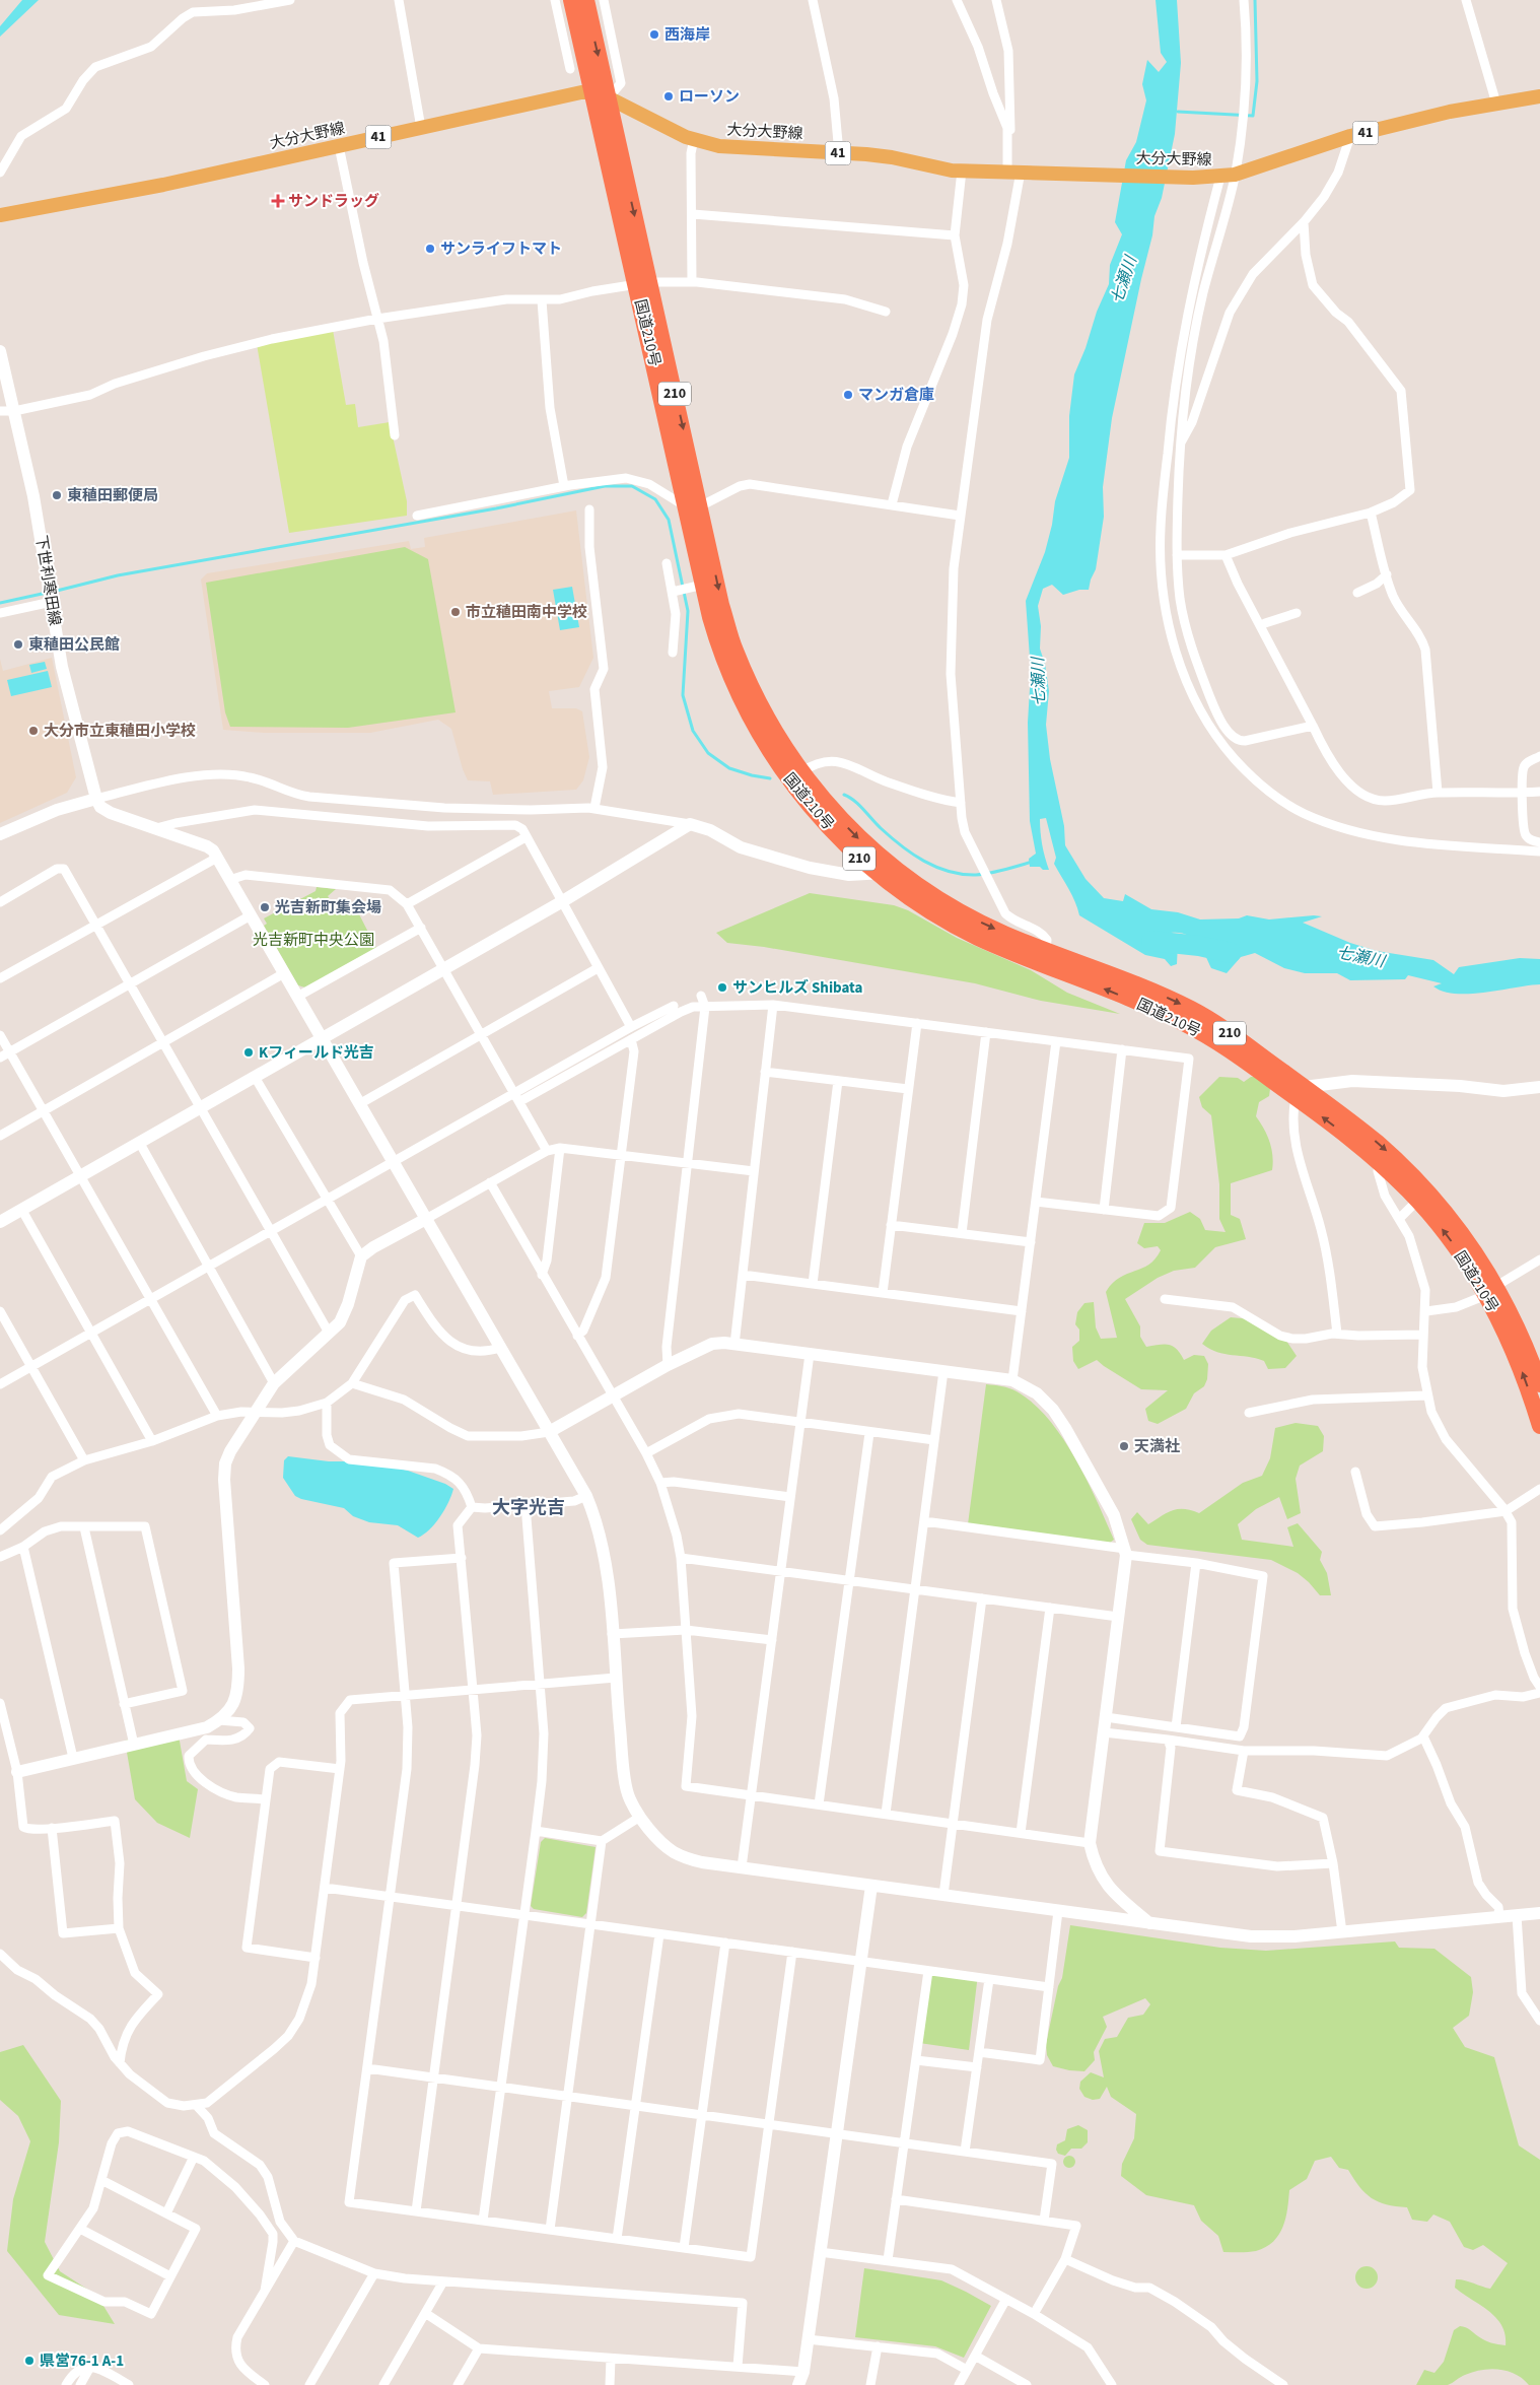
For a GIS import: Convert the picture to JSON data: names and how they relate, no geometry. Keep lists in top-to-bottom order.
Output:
{
  "streets": {
    "highway": ["国道210号", "210"],
    "main road": ["大分大野線", "41"],
    "street": ["下世利寒田線"]
  },
  "crossings": [
    ["大分大野線", "国道210号"]
  ],
  "districts": ["大字光吉"],
  "water": ["七瀬川"],
  "parks": ["光吉新町中央公園"],
  "places": {
    "other": [
      "西海岸",
      "ローソン",
      "サンライフトマト",
      "マンガ倉庫",
      "東稙田郵便局",
      "市立稙田南中学校",
      "東稙田公民館",
      "大分市立東稙田小学校",
      "光吉新町集会場",
      "サンヒルズ Shibata",
      "Kフィールド光吉",
      "天満社",
      "県営76-1 A-1"
    ],
    "health": ["サンドラッグ"]
  }
}
